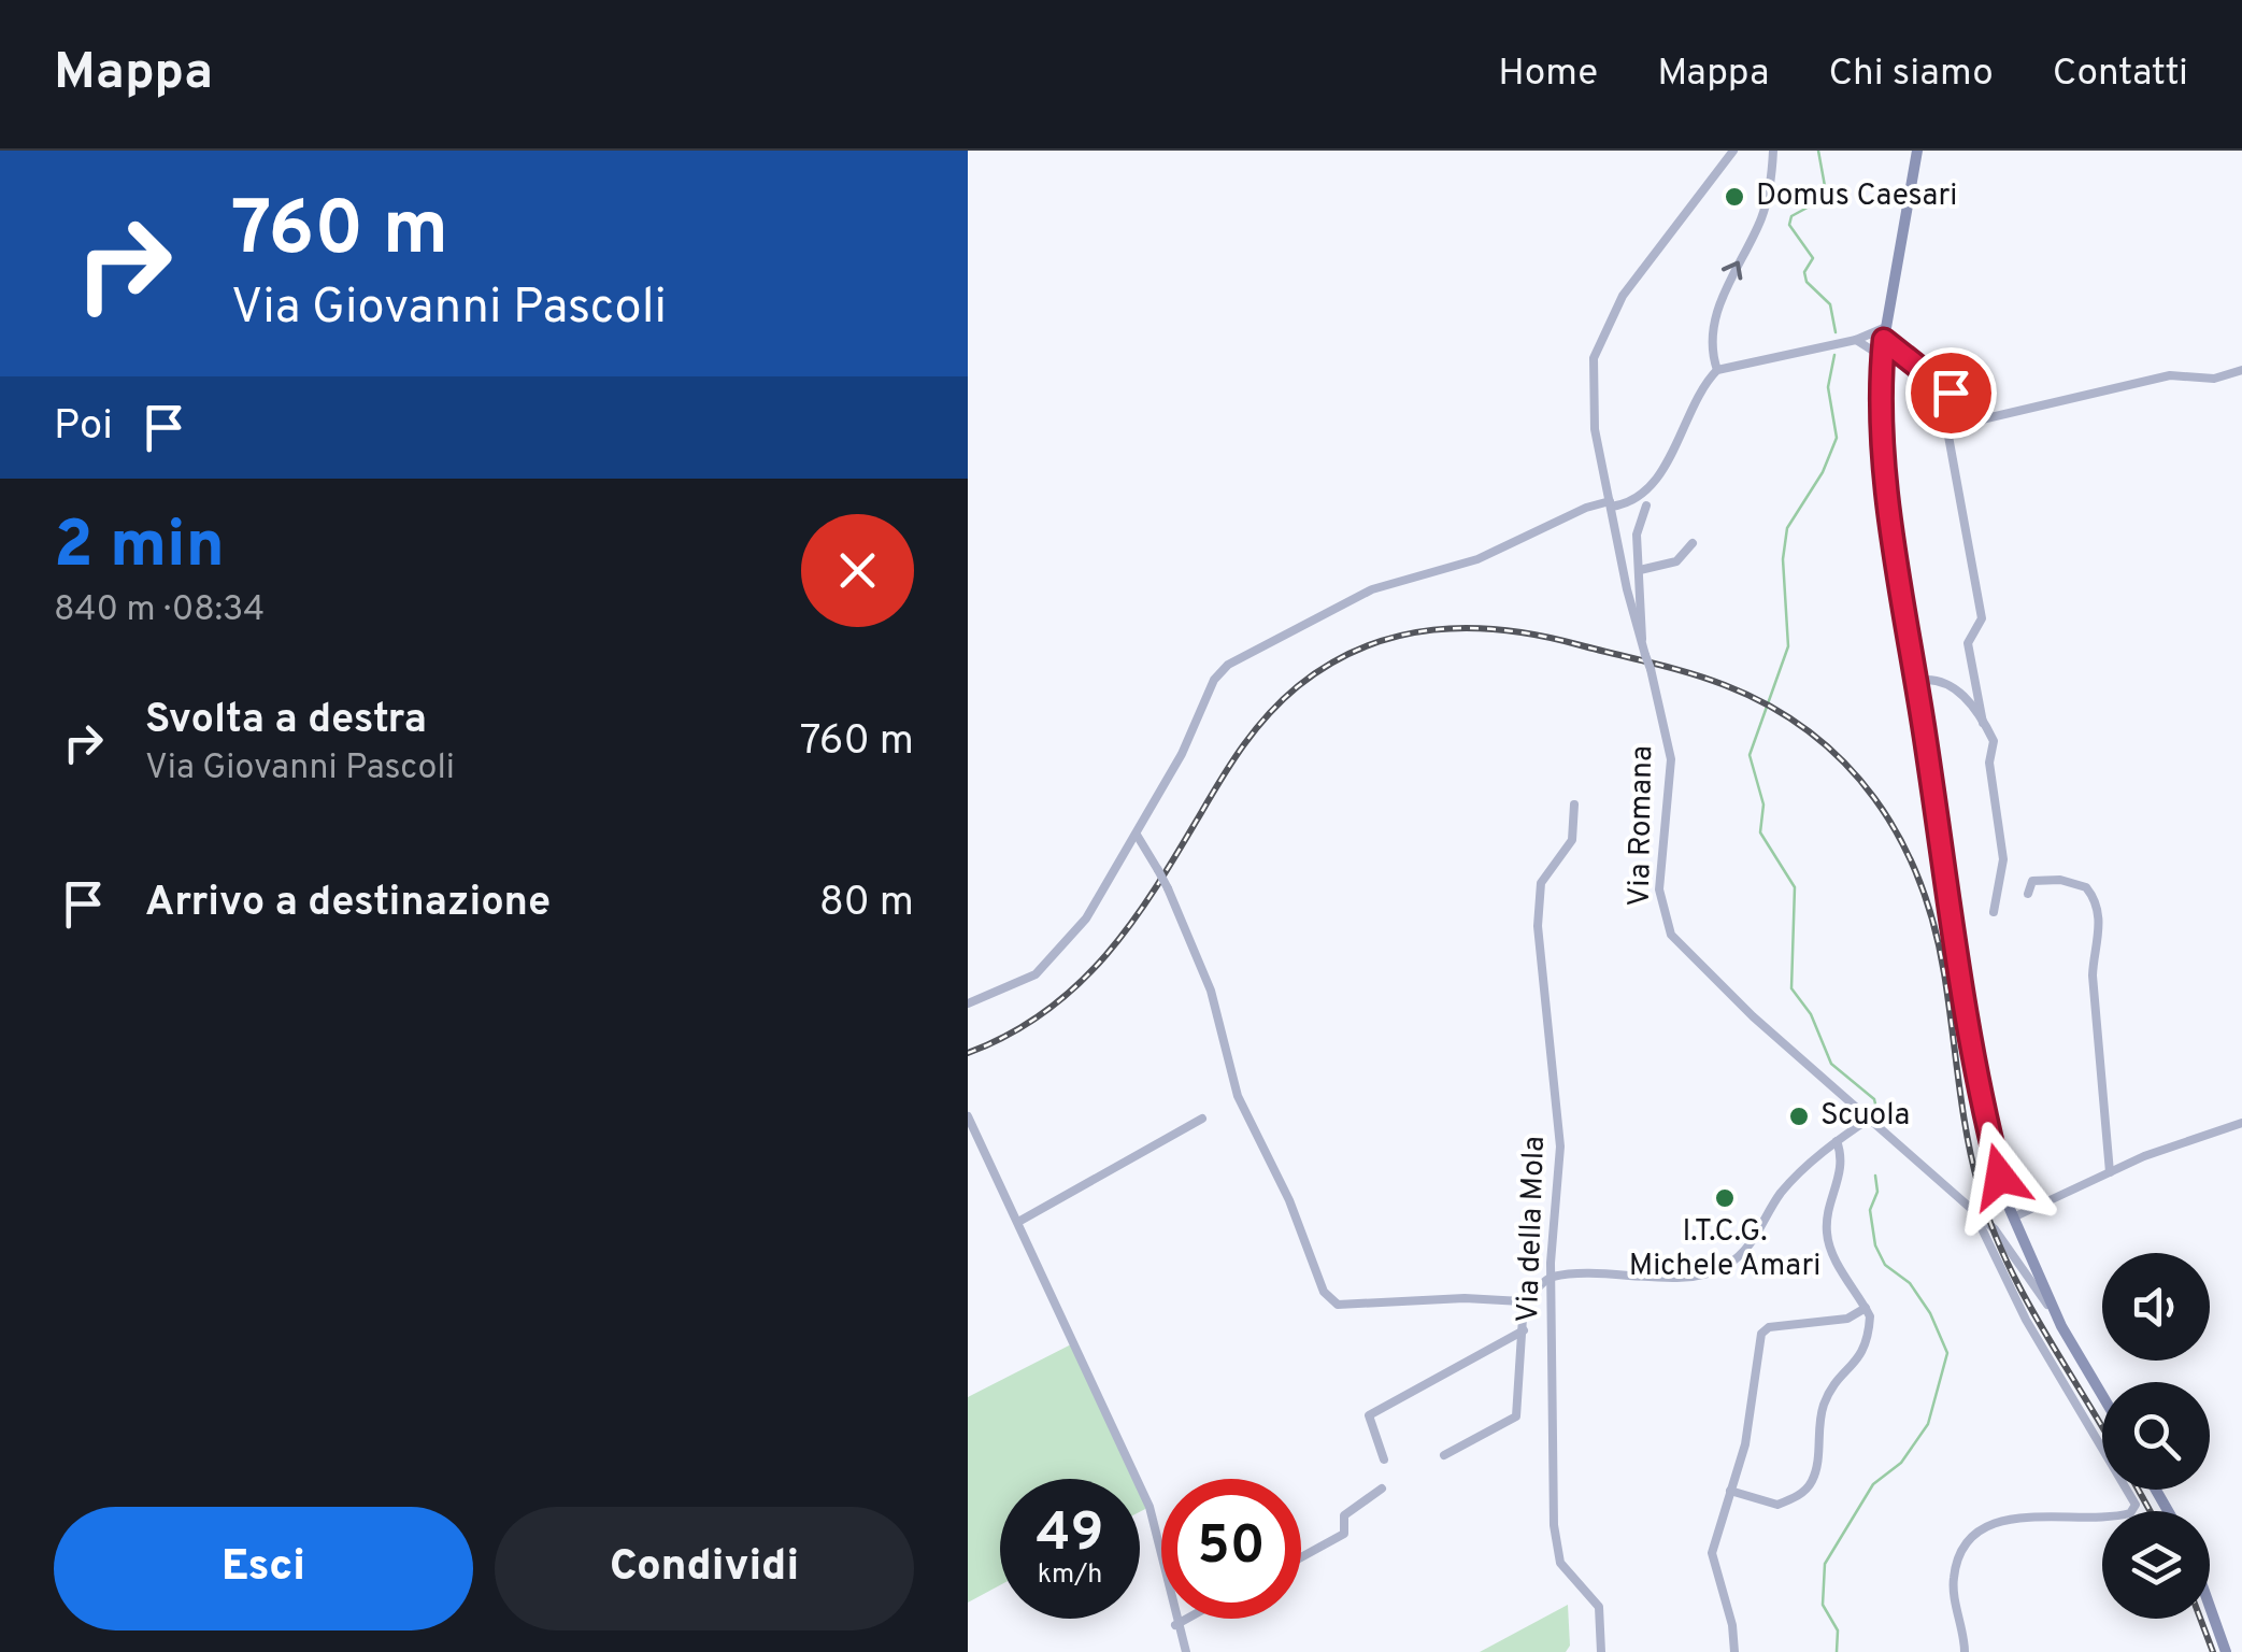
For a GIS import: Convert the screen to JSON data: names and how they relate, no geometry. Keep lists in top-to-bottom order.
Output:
{
  "streets": {
    "street": ["Via Romana", "Via della Mola"]
  },
  "places": ["Domus Caesari", "Scuola", "I.T.C.G. Michele Amari"],
  "page": {
    "header": "Mappa",
    "nav": [
      "Home",
      "Mappa",
      "Chi siamo",
      "Contatti"
    ],
    "turn": ["760 m", "Via Giovanni Pascoli"],
    "then": "Poi",
    "heading": ["2 min", "840 m · 08:34"],
    "list": [
      {
        "name": "Svolta a destra",
        "note": "Via Giovanni Pascoli",
        "value": "760 m"
      },
      {
        "name": "Arrivo a destinazione",
        "value": "80 m"
      }
    ],
    "speed": "49 km/h",
    "limit": "50",
    "buttons": ["Esci", "Condividi"]
  }
}
